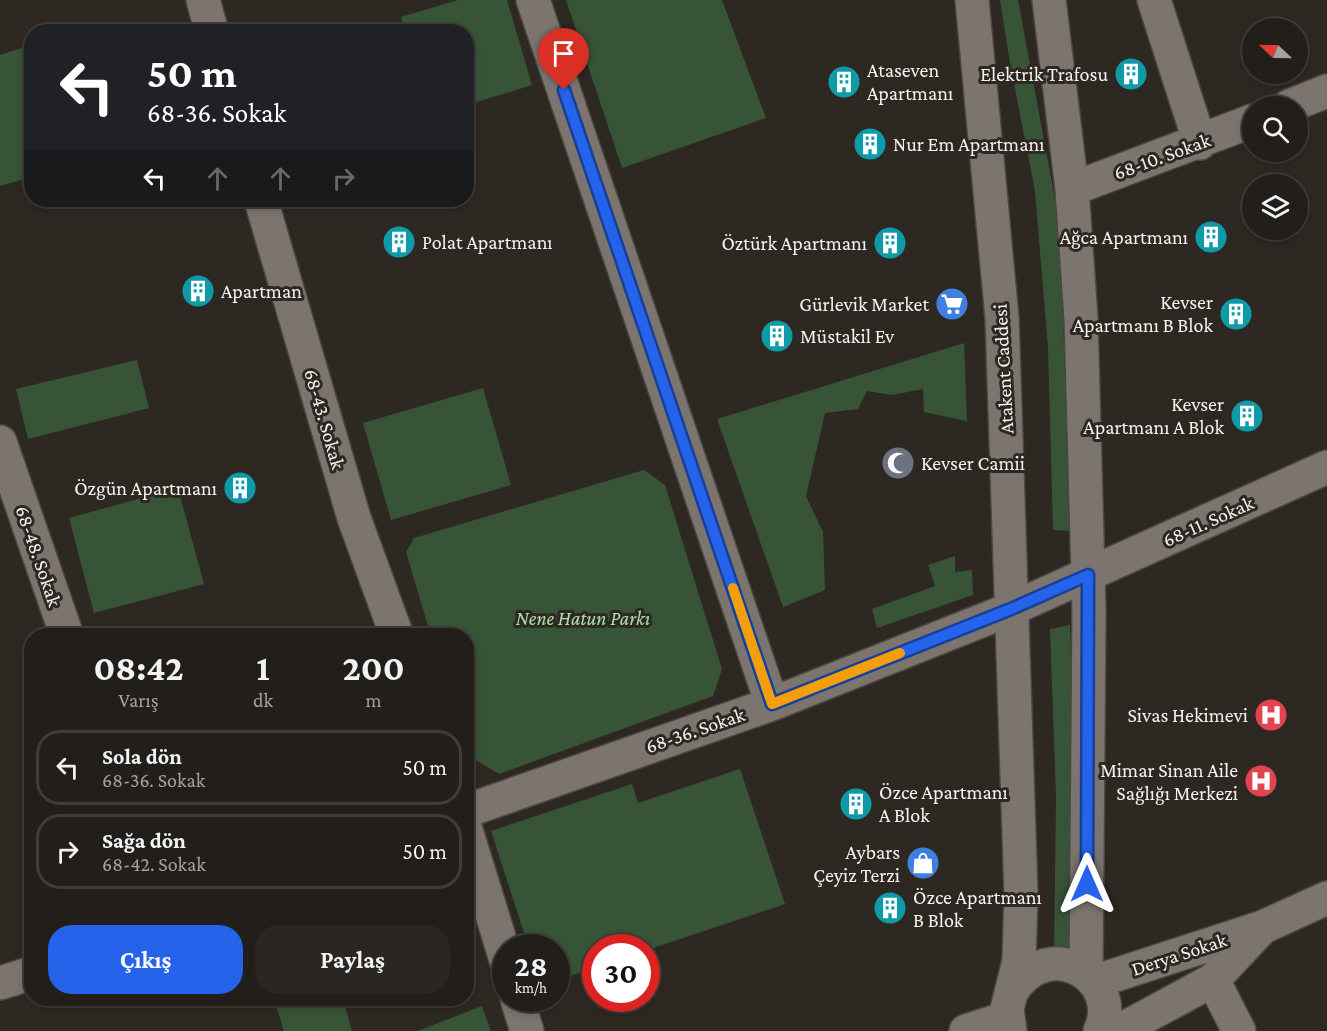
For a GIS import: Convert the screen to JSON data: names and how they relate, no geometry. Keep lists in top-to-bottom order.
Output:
{
  "streets": {
    "street": [
      "68-10. Sokak",
      "Atakent Caddesi",
      "68-43. Sokak",
      "68-11. Sokak",
      "68-48. Sokak",
      "68-36. Sokak",
      "Derya Sokak"
    ]
  },
  "crossings": [
    ["Atakent Caddesi", "68-36. Sokak"],
    ["68-11. Sokak", "68-36. Sokak"]
  ],
  "parks": ["Nene Hatun Parkı"],
  "places": {
    "building": [
      "Elektrik Trafosu",
      "Ataseven Apartmanı",
      "Nur Em Apartmanı",
      "Ağca Apartmanı",
      "Polat Apartmanı",
      "Öztürk Apartmanı",
      "Apartman",
      "Kevser Apartmanı B Blok",
      "Müstakil Ev",
      "Kevser Apartmanı A Blok",
      "Özgün Apartmanı",
      "Özce Apartmanı A Blok",
      "Özce Apartmanı B Blok"
    ],
    "supermarket": ["Gürlevik Market"],
    "mosque": ["Kevser Camii"],
    "hospital": ["Sivas Hekimevi", "Mimar Sinan Aile Sağlığı Merkezi"],
    "shop": ["Aybars Çeyiz Terzi"]
  },
  "north": "left",
  "page": {
    "turn": ["50 m", "68-36. Sokak"],
    "eta": [
      "08:42",
      "Varış",
      "1",
      "dk",
      "200",
      "m"
    ],
    "list": [
      {
        "name": "Sola dön",
        "note": "68-36. Sokak",
        "value": "50 m"
      },
      {
        "name": "Sağa dön",
        "note": "68-42. Sokak",
        "value": "50 m"
      }
    ],
    "buttons": ["Çıkış", "Paylaş"],
    "speed": "28 km/h",
    "limit": "30"
  }
}
